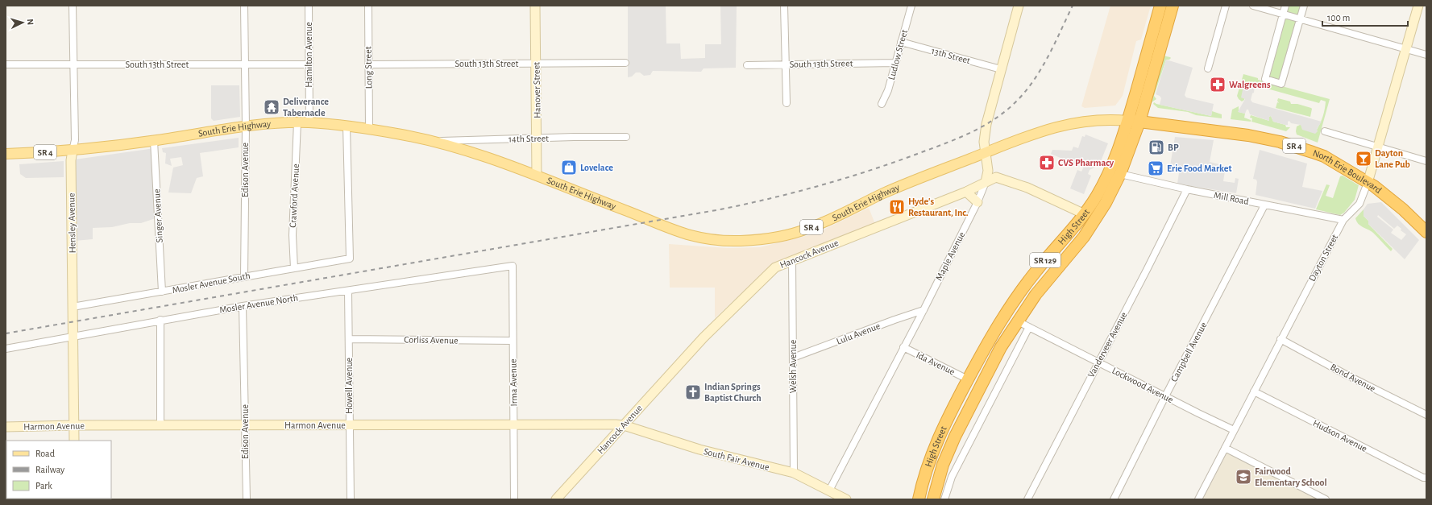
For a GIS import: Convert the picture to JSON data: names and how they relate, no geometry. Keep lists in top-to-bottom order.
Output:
{
  "streets": {
    "highway": [
      "SR 4",
      "North Erie Boulevard",
      "High Street",
      "SR 129"
    ],
    "main road": ["South Erie Highway"],
    "street": [
      "Hamilton Avenue",
      "Ludlow Street",
      "13th Street",
      "South 13th Street",
      "Long Street",
      "Hanover Street",
      "14th Street",
      "Edison Avenue",
      "Crawford Avenue",
      "Mill Road",
      "Singer Avenue",
      "Hensley Avenue",
      "Hancock Avenue",
      "Maple Avenue",
      "Dayton Street",
      "Mosler Avenue South",
      "Mosler Avenue North",
      "Lulu Avenue",
      "Corliss Avenue",
      "Vanderveer Avenue",
      "Campbell Avenue",
      "Ida Avenue",
      "Welsh Avenue",
      "Bond Avenue",
      "Irma Avenue",
      "Lockwood Avenue",
      "Howell Avenue",
      "Harmon Avenue",
      "Hudson Avenue",
      "South Fair Avenue"
    ]
  },
  "crossings": [
    ["Hamilton Avenue", "South 13th Street"],
    ["Hamilton Avenue", "South Erie Highway"],
    ["Ludlow Street", "13th Street"],
    ["Ludlow Street", "South 13th Street"],
    ["13th Street", "Maple Avenue"],
    ["South 13th Street", "Long Street"],
    ["South 13th Street", "Hanover Street"],
    ["South 13th Street", "Edison Avenue"],
    ["South 13th Street", "Hensley Avenue"],
    ["Long Street", "South Erie Highway"],
    ["Hanover Street", "South Erie Highway"],
    ["Hanover Street", "14th Street"],
    ["South Erie Highway", "14th Street"],
    ["South Erie Highway", "Edison Avenue"],
    ["South Erie Highway", "North Erie Boulevard"],
    ["South Erie Highway", "Crawford Avenue"],
    ["South Erie Highway", "Singer Avenue"],
    ["South Erie Highway", "Hensley Avenue"],
    ["South Erie Highway", "High Street"],
    ["South Erie Highway", "Maple Avenue"],
    ["South Erie Highway", "Mosler Avenue South"],
    ["Edison Avenue", "Mosler Avenue South"],
    ["Edison Avenue", "Mosler Avenue North"],
    ["Edison Avenue", "Harmon Avenue"],
    ["North Erie Boulevard", "High Street"],
    ["North Erie Boulevard", "Dayton Street"],
    ["Crawford Avenue", "Mosler Avenue South"],
    ["Mill Road", "High Street"],
    ["Mill Road", "Dayton Street"],
    ["Mill Road", "Vanderveer Avenue"],
    ["Mill Road", "Campbell Avenue"],
    ["Singer Avenue", "Mosler Avenue South"],
    ["Hensley Avenue", "Mosler Avenue South"],
    ["Hensley Avenue", "Mosler Avenue North"],
    ["Hensley Avenue", "Harmon Avenue"],
    ["High Street", "Hancock Avenue"],
    ["High Street", "Ida Avenue"],
    ["High Street", "Lockwood Avenue"],
    ["Hancock Avenue", "Maple Avenue"],
    ["Hancock Avenue", "Welsh Avenue"],
    ["Hancock Avenue", "Harmon Avenue"],
    ["Hancock Avenue", "South Fair Avenue"],
    ["Maple Avenue", "Lulu Avenue"],
    ["Maple Avenue", "Ida Avenue"],
    ["Maple Avenue", "South Fair Avenue"],
    ["Dayton Street", "Bond Avenue"],
    ["Dayton Street", "Lockwood Avenue"],
    ["Dayton Street", "Hudson Avenue"],
    ["Mosler Avenue North", "Irma Avenue"],
    ["Mosler Avenue North", "Howell Avenue"],
    ["Lulu Avenue", "Welsh Avenue"],
    ["Corliss Avenue", "Irma Avenue"],
    ["Corliss Avenue", "Howell Avenue"],
    ["Vanderveer Avenue", "Lockwood Avenue"],
    ["Campbell Avenue", "Lockwood Avenue"],
    ["Welsh Avenue", "South Fair Avenue"],
    ["Irma Avenue", "Harmon Avenue"],
    ["Howell Avenue", "Harmon Avenue"],
    ["Harmon Avenue", "South Fair Avenue"]
  ],
  "places": {
    "pharmacy": ["Walgreens", "CVS Pharmacy"],
    "temple": ["Deliverance Tabernacle"],
    "fuel station": ["BP"],
    "bar": ["Dayton Lane Pub"],
    "shop": ["Lovelace"],
    "supermarket": ["Erie Food Market"],
    "restaurant": ["Hyde's Restaurant, Inc."],
    "church": ["Indian Springs Baptist Church"],
    "school or university": ["Fairwood Elementary School"]
  },
  "legend": ["Road", "Railway", "Park"],
  "scale_bar": "100 m",
  "north": "right"
}
